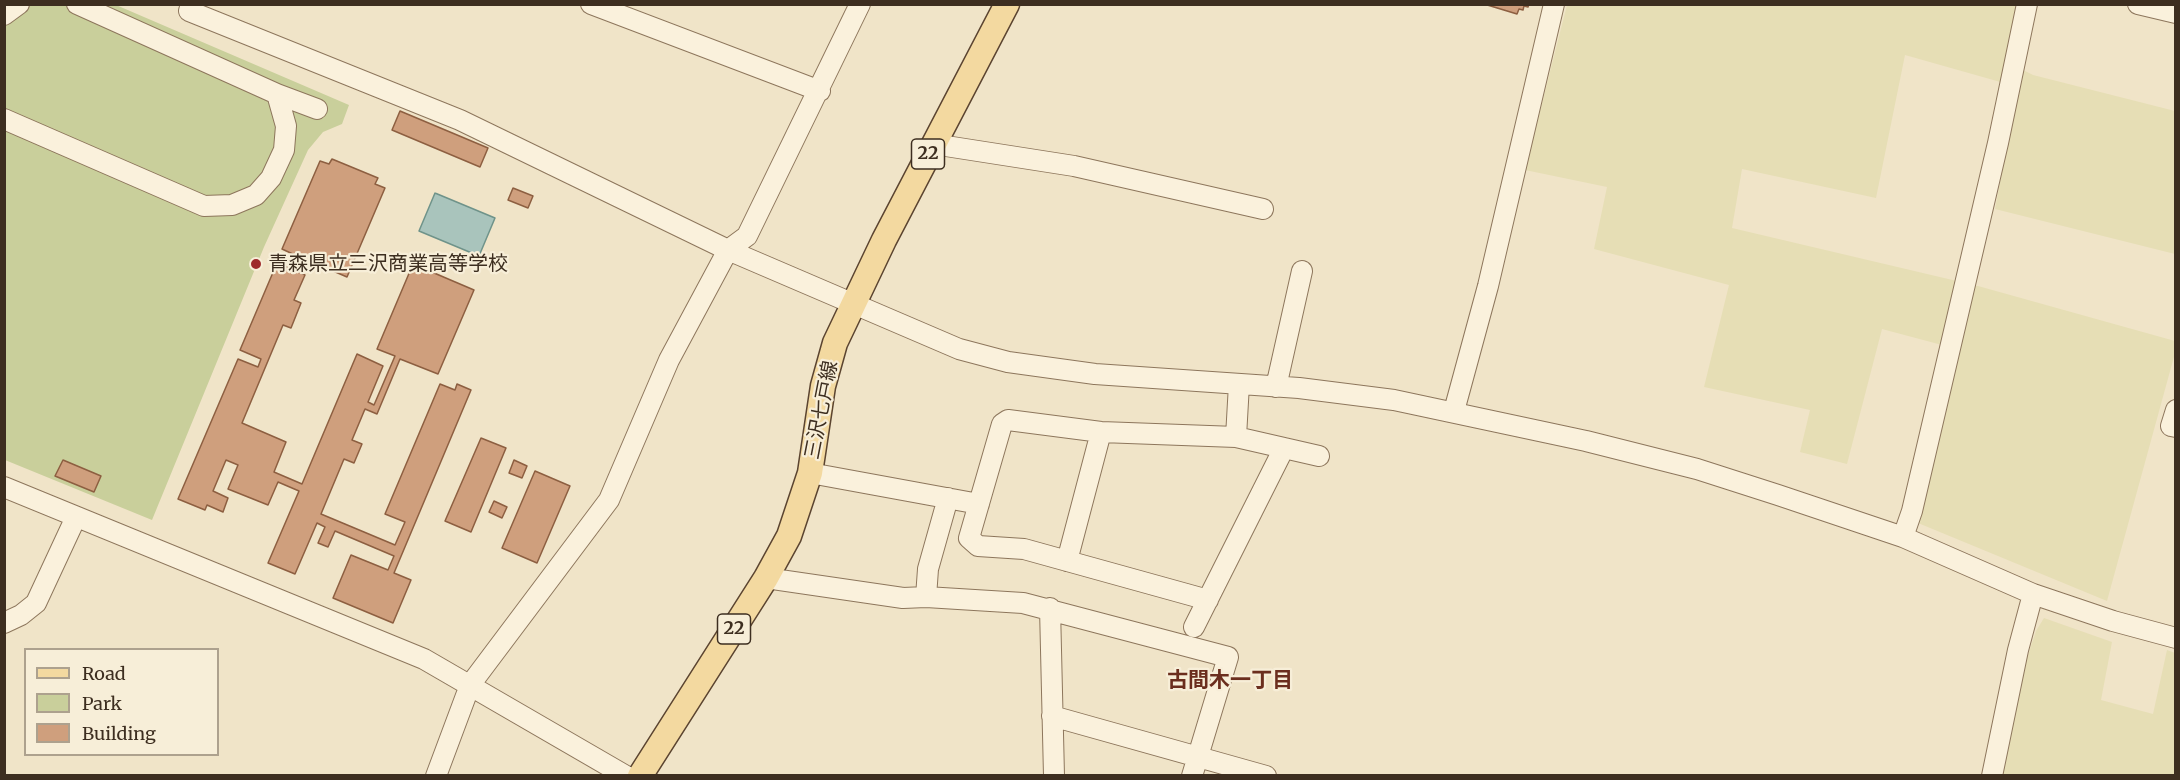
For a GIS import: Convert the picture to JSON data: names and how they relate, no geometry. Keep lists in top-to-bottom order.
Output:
{
  "streets": {
    "main road": ["22", "三沢七戸線"]
  },
  "districts": ["古間木一丁目"],
  "places": ["青森県立三沢商業高等学校"],
  "legend": ["Road", "Park", "Building"]
}
